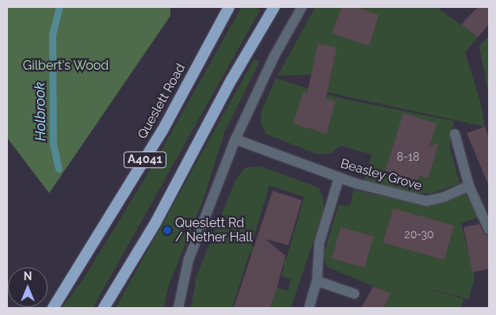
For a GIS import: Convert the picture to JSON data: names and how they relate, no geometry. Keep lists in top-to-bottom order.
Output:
{
  "streets": {
    "highway": ["Queslett Road", "A4041"],
    "street": ["Beasley Grove"]
  },
  "water": ["Holbrook"],
  "parks": ["Gilbert's Wood"],
  "places": ["Queslett Rd / Nether Hall"],
  "house_numbers": ["8-18", "20-30"],
  "north": "top"
}
